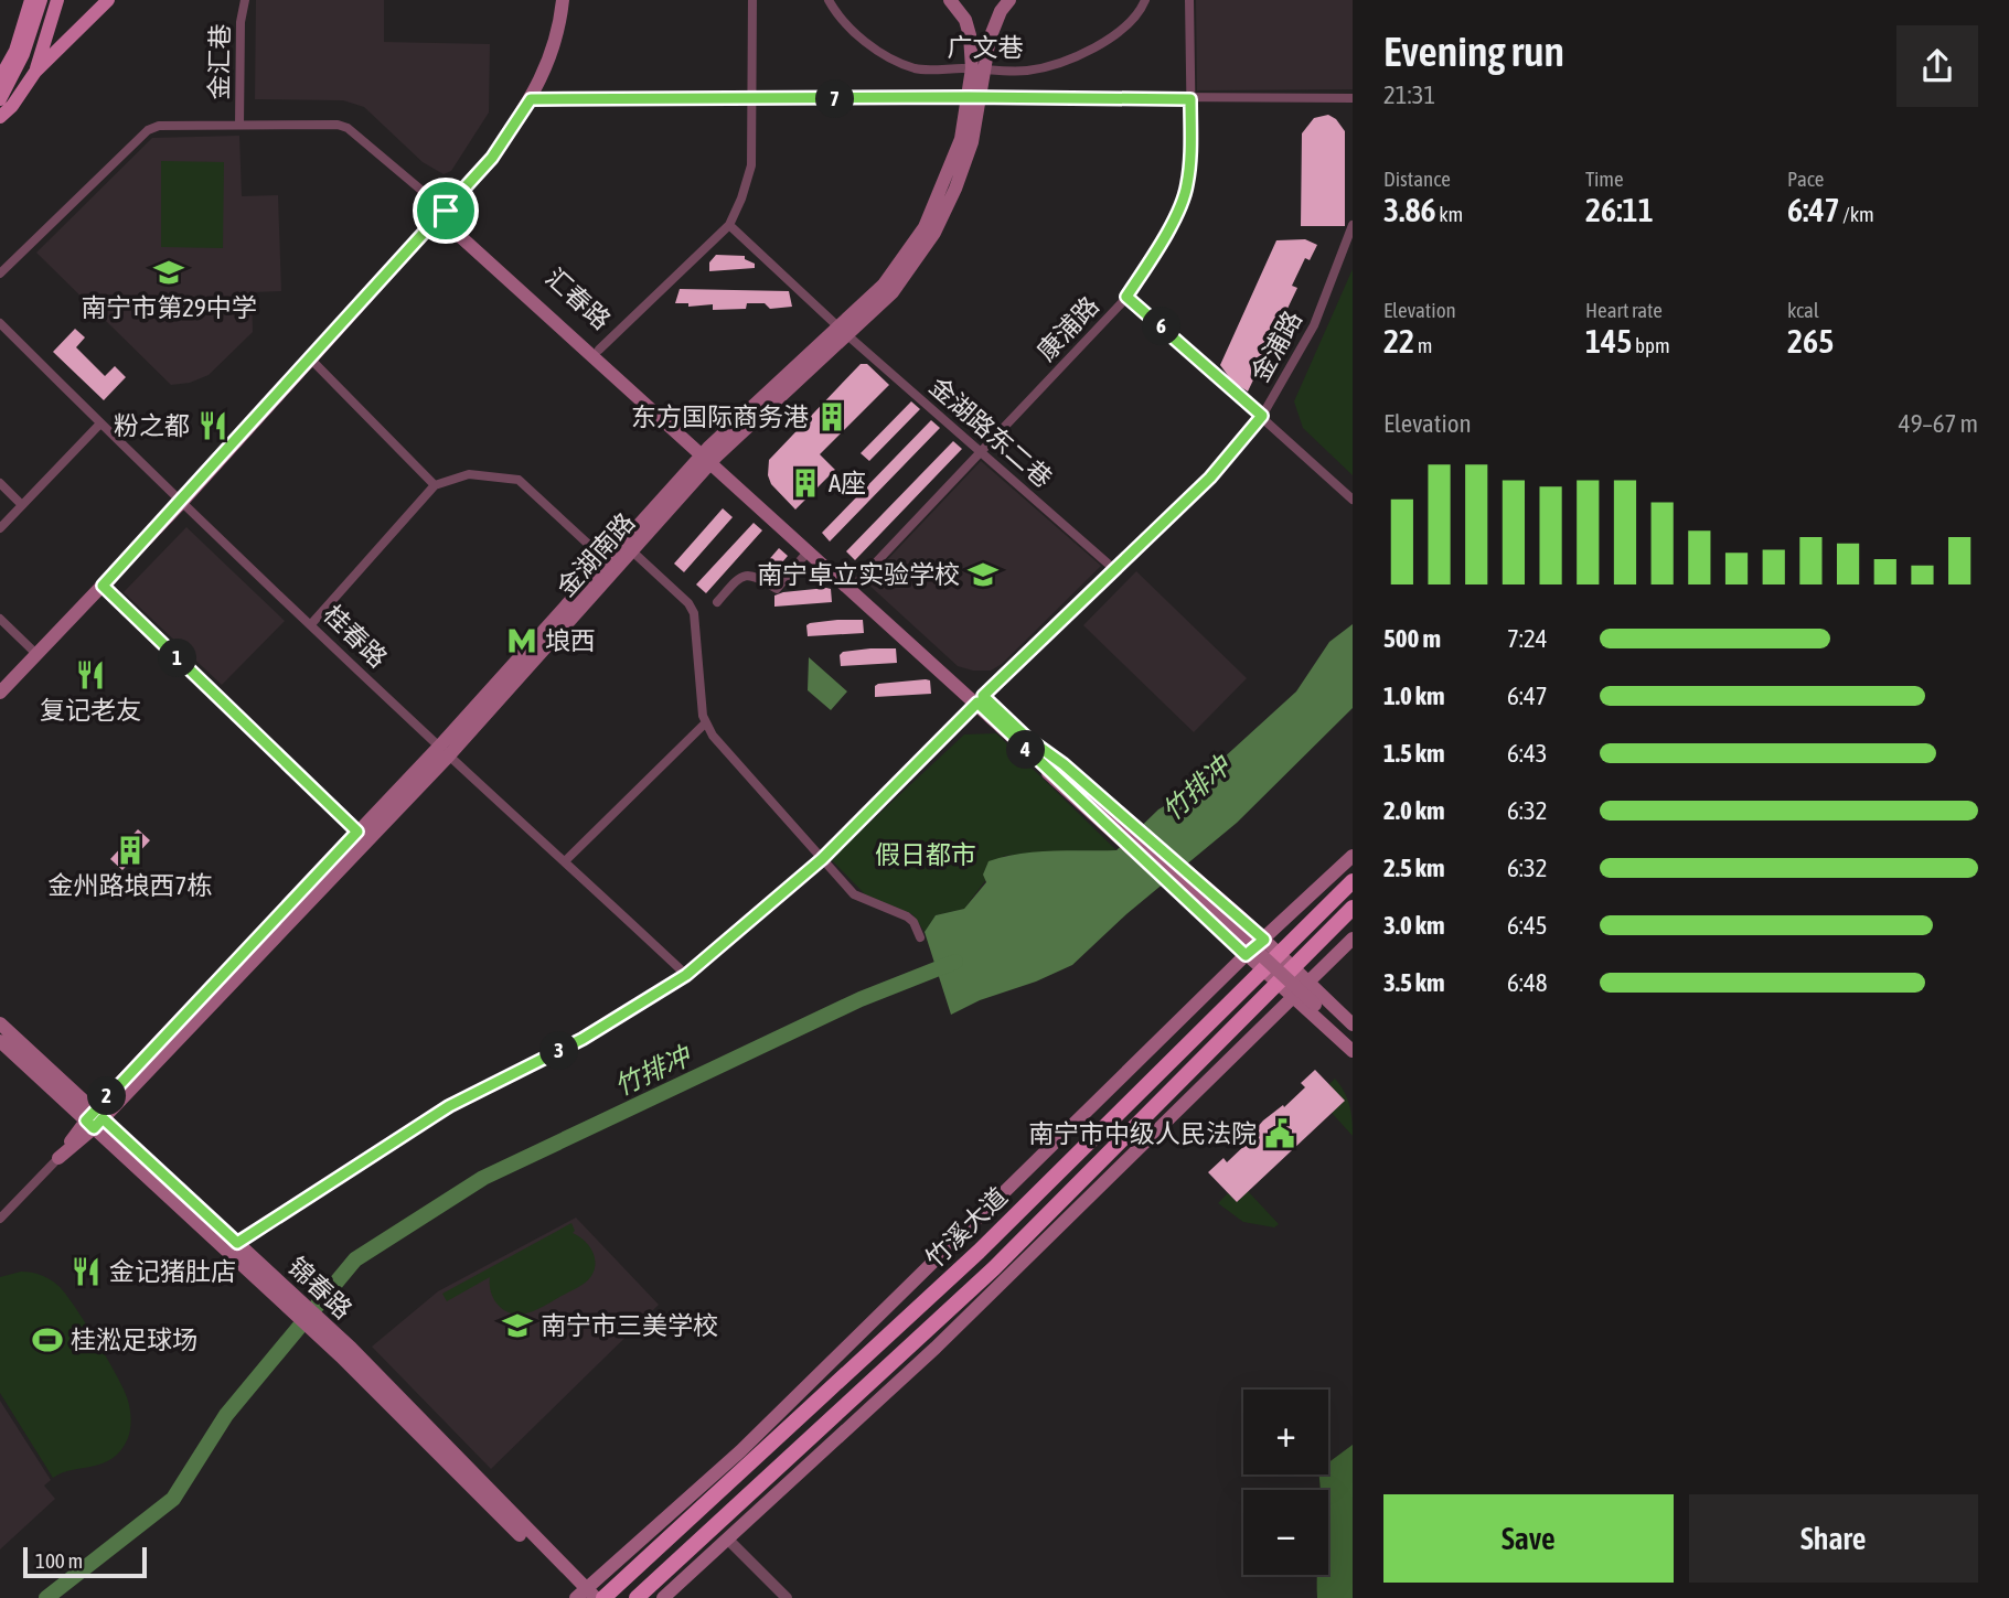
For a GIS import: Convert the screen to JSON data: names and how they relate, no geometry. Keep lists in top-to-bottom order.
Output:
{
  "streets": {
    "highway": ["竹溪大道"],
    "main road": ["汇春路", "金湖南路", "锦春路"],
    "street": [
      "广文巷",
      "金汇巷",
      "康浦路",
      "金浦路",
      "金湖路东二巷",
      "桂春路"
    ]
  },
  "crossings": [
    ["广文巷", "金湖南路"],
    ["金汇巷", "汇春路"],
    ["汇春路", "康浦路"],
    ["汇春路", "金浦路"],
    ["汇春路", "金湖南路"],
    ["康浦路", "金湖路东二巷"],
    ["金浦路", "金湖路东二巷"],
    ["金浦路", "桂春路"],
    ["金浦路", "锦春路"],
    ["金湖路东二巷", "金湖南路"],
    ["金湖南路", "桂春路"],
    ["金湖南路", "锦春路"]
  ],
  "water": ["竹排冲"],
  "parks": ["假日都市"],
  "places": {
    "school or university": ["南宁市第29中学", "南宁卓立实验学校", "南宁市三美学校"],
    "building": ["东方国际商务港", "A座", "金州路埌西7栋"],
    "restaurant": ["粉之都", "复记老友", "金记猪肚店"],
    "metro station": ["埌西"],
    "public building": ["南宁市中级人民法院"],
    "sports": ["桂淞足球场"]
  },
  "scale_bar": "100 m",
  "page": {
    "heading": ["Evening run", "21:31"],
    "pins": [
      "7",
      "6",
      "1",
      "4",
      "3",
      "2"
    ],
    "stats": [
      ["Distance", "3.86 km"],
      ["Time", "26:11"],
      ["Pace", "6:47 /km"],
      ["Elevation", "22 m"],
      ["Heart rate", "145 bpm"],
      ["kcal", "265"]
    ],
    "chart": ["Elevation", "49–67 m"],
    "list": [
      {
        "name": "500 m",
        "note": "7:24"
      },
      {
        "name": "1.0 km",
        "note": "6:47"
      },
      {
        "name": "1.5 km",
        "note": "6:43"
      },
      {
        "name": "2.0 km",
        "note": "6:32"
      },
      {
        "name": "2.5 km",
        "note": "6:32"
      },
      {
        "name": "3.0 km",
        "note": "6:45"
      },
      {
        "name": "3.5 km",
        "note": "6:48"
      }
    ],
    "map_buttons": ["+", "−"],
    "buttons": ["Save", "Share"],
    "scale": "100 m"
  }
}
